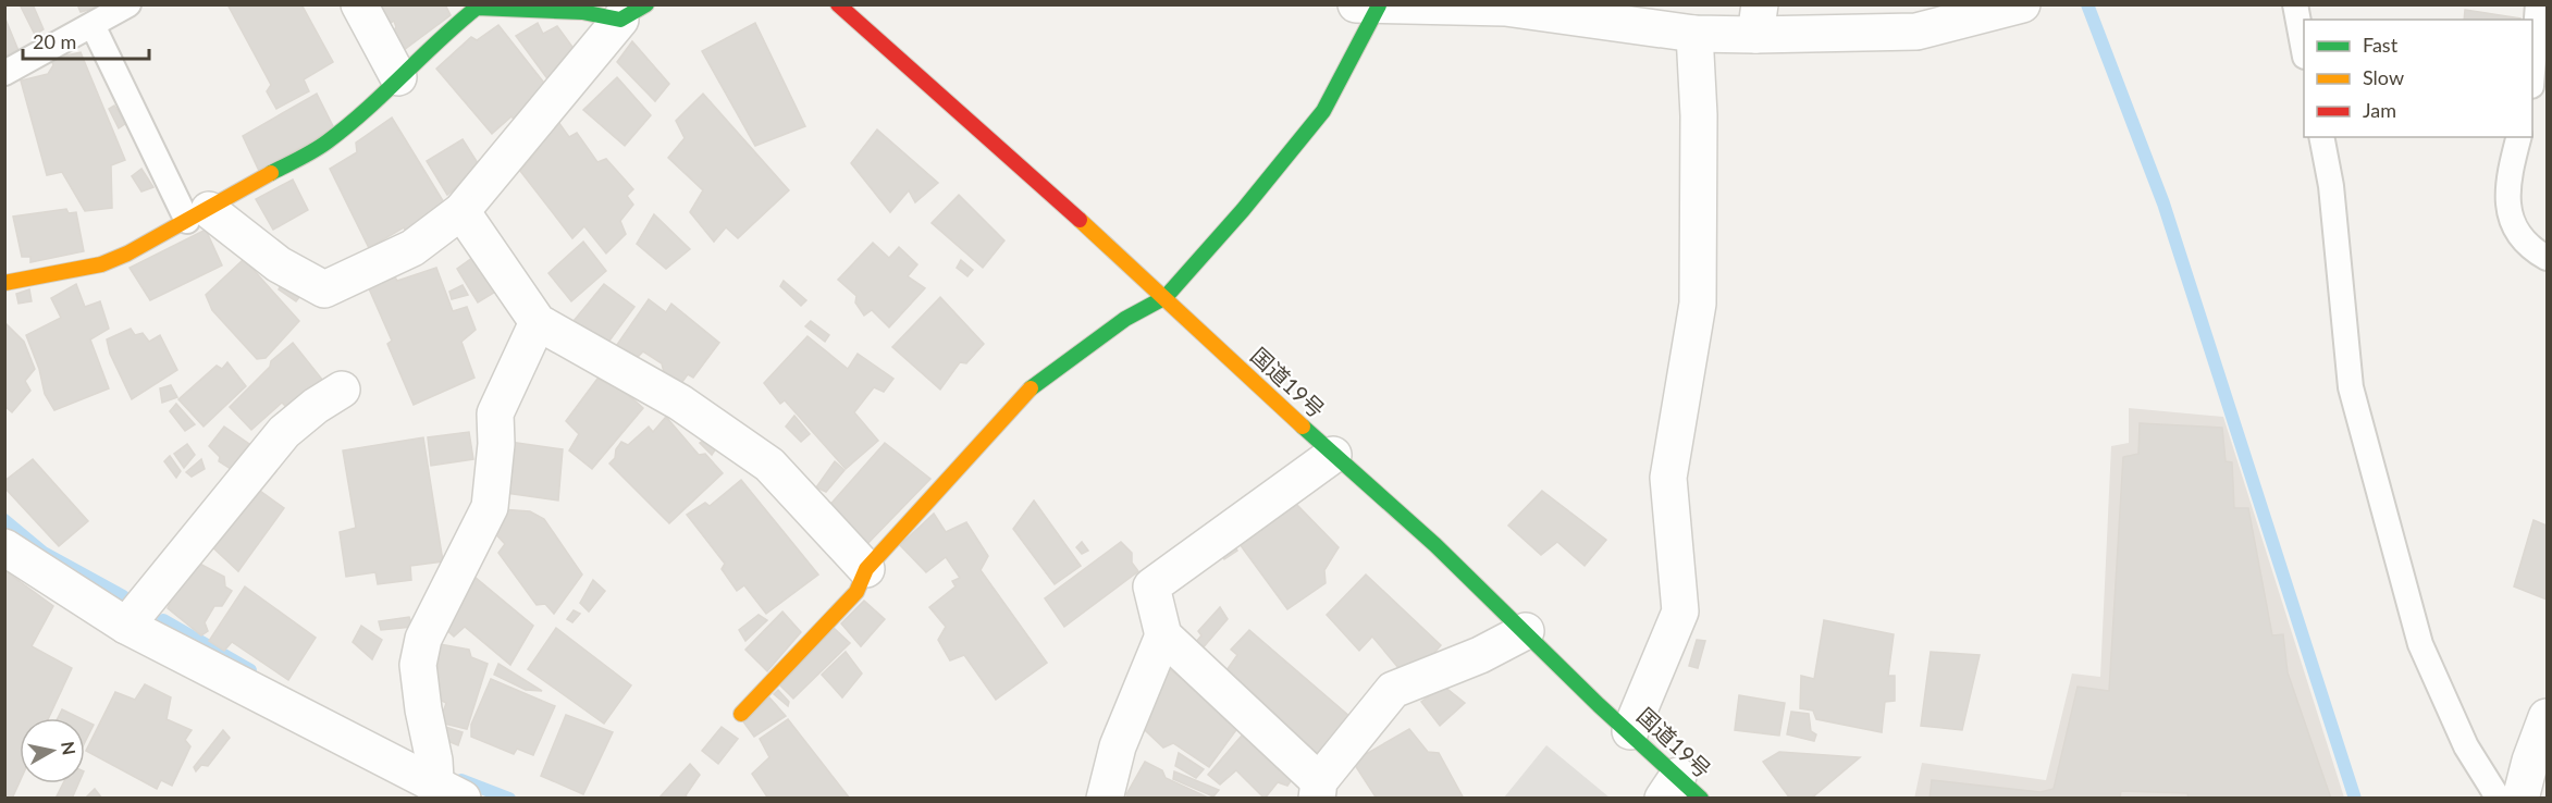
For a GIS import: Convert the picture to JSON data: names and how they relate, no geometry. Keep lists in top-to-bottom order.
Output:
{
  "streets": {
    "main road": ["国道19号"]
  },
  "legend": ["Fast", "Slow", "Jam"],
  "scale_bar": "20 m",
  "north": "right"
}
